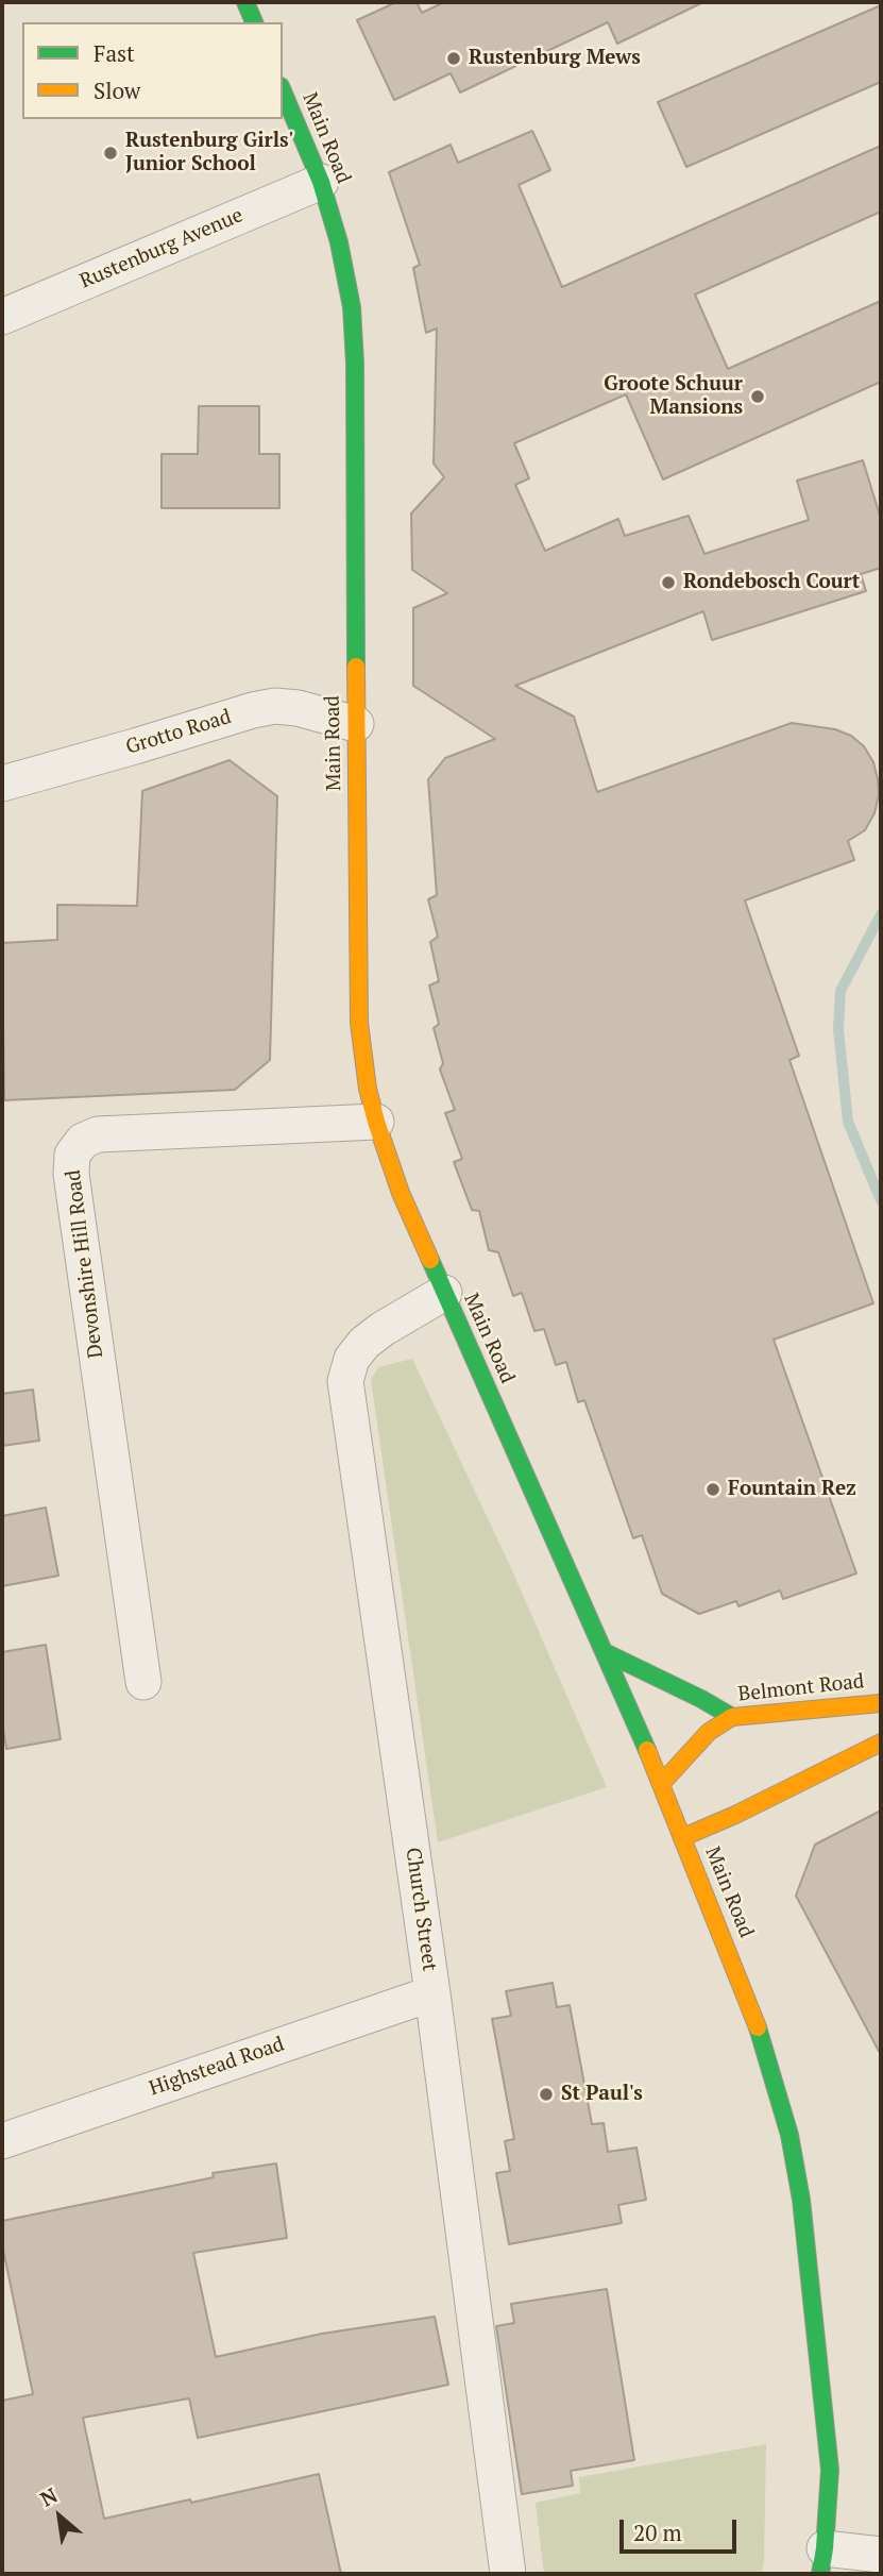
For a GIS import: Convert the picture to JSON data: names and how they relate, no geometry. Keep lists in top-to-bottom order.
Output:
{
  "streets": {
    "main road": ["Main Road", "Belmont Road"],
    "street": [
      "Rustenburg Avenue",
      "Grotto Road",
      "Devonshire Hill Road",
      "Church Street",
      "Highstead Road"
    ]
  },
  "crossings": [
    ["Main Road", "Rustenburg Avenue"],
    ["Main Road", "Grotto Road"],
    ["Main Road", "Devonshire Hill Road"],
    ["Main Road", "Belmont Road"],
    ["Main Road", "Church Street"],
    ["Church Street", "Highstead Road"]
  ],
  "places": [
    "Rustenburg Mews",
    "Rustenburg Girls' Junior School",
    "Groote Schuur Mansions",
    "Rondebosch Court",
    "Fountain Rez",
    "St Paul's"
  ],
  "legend": ["Fast", "Slow"],
  "scale_bar": "20 m",
  "north": "top left"
}
